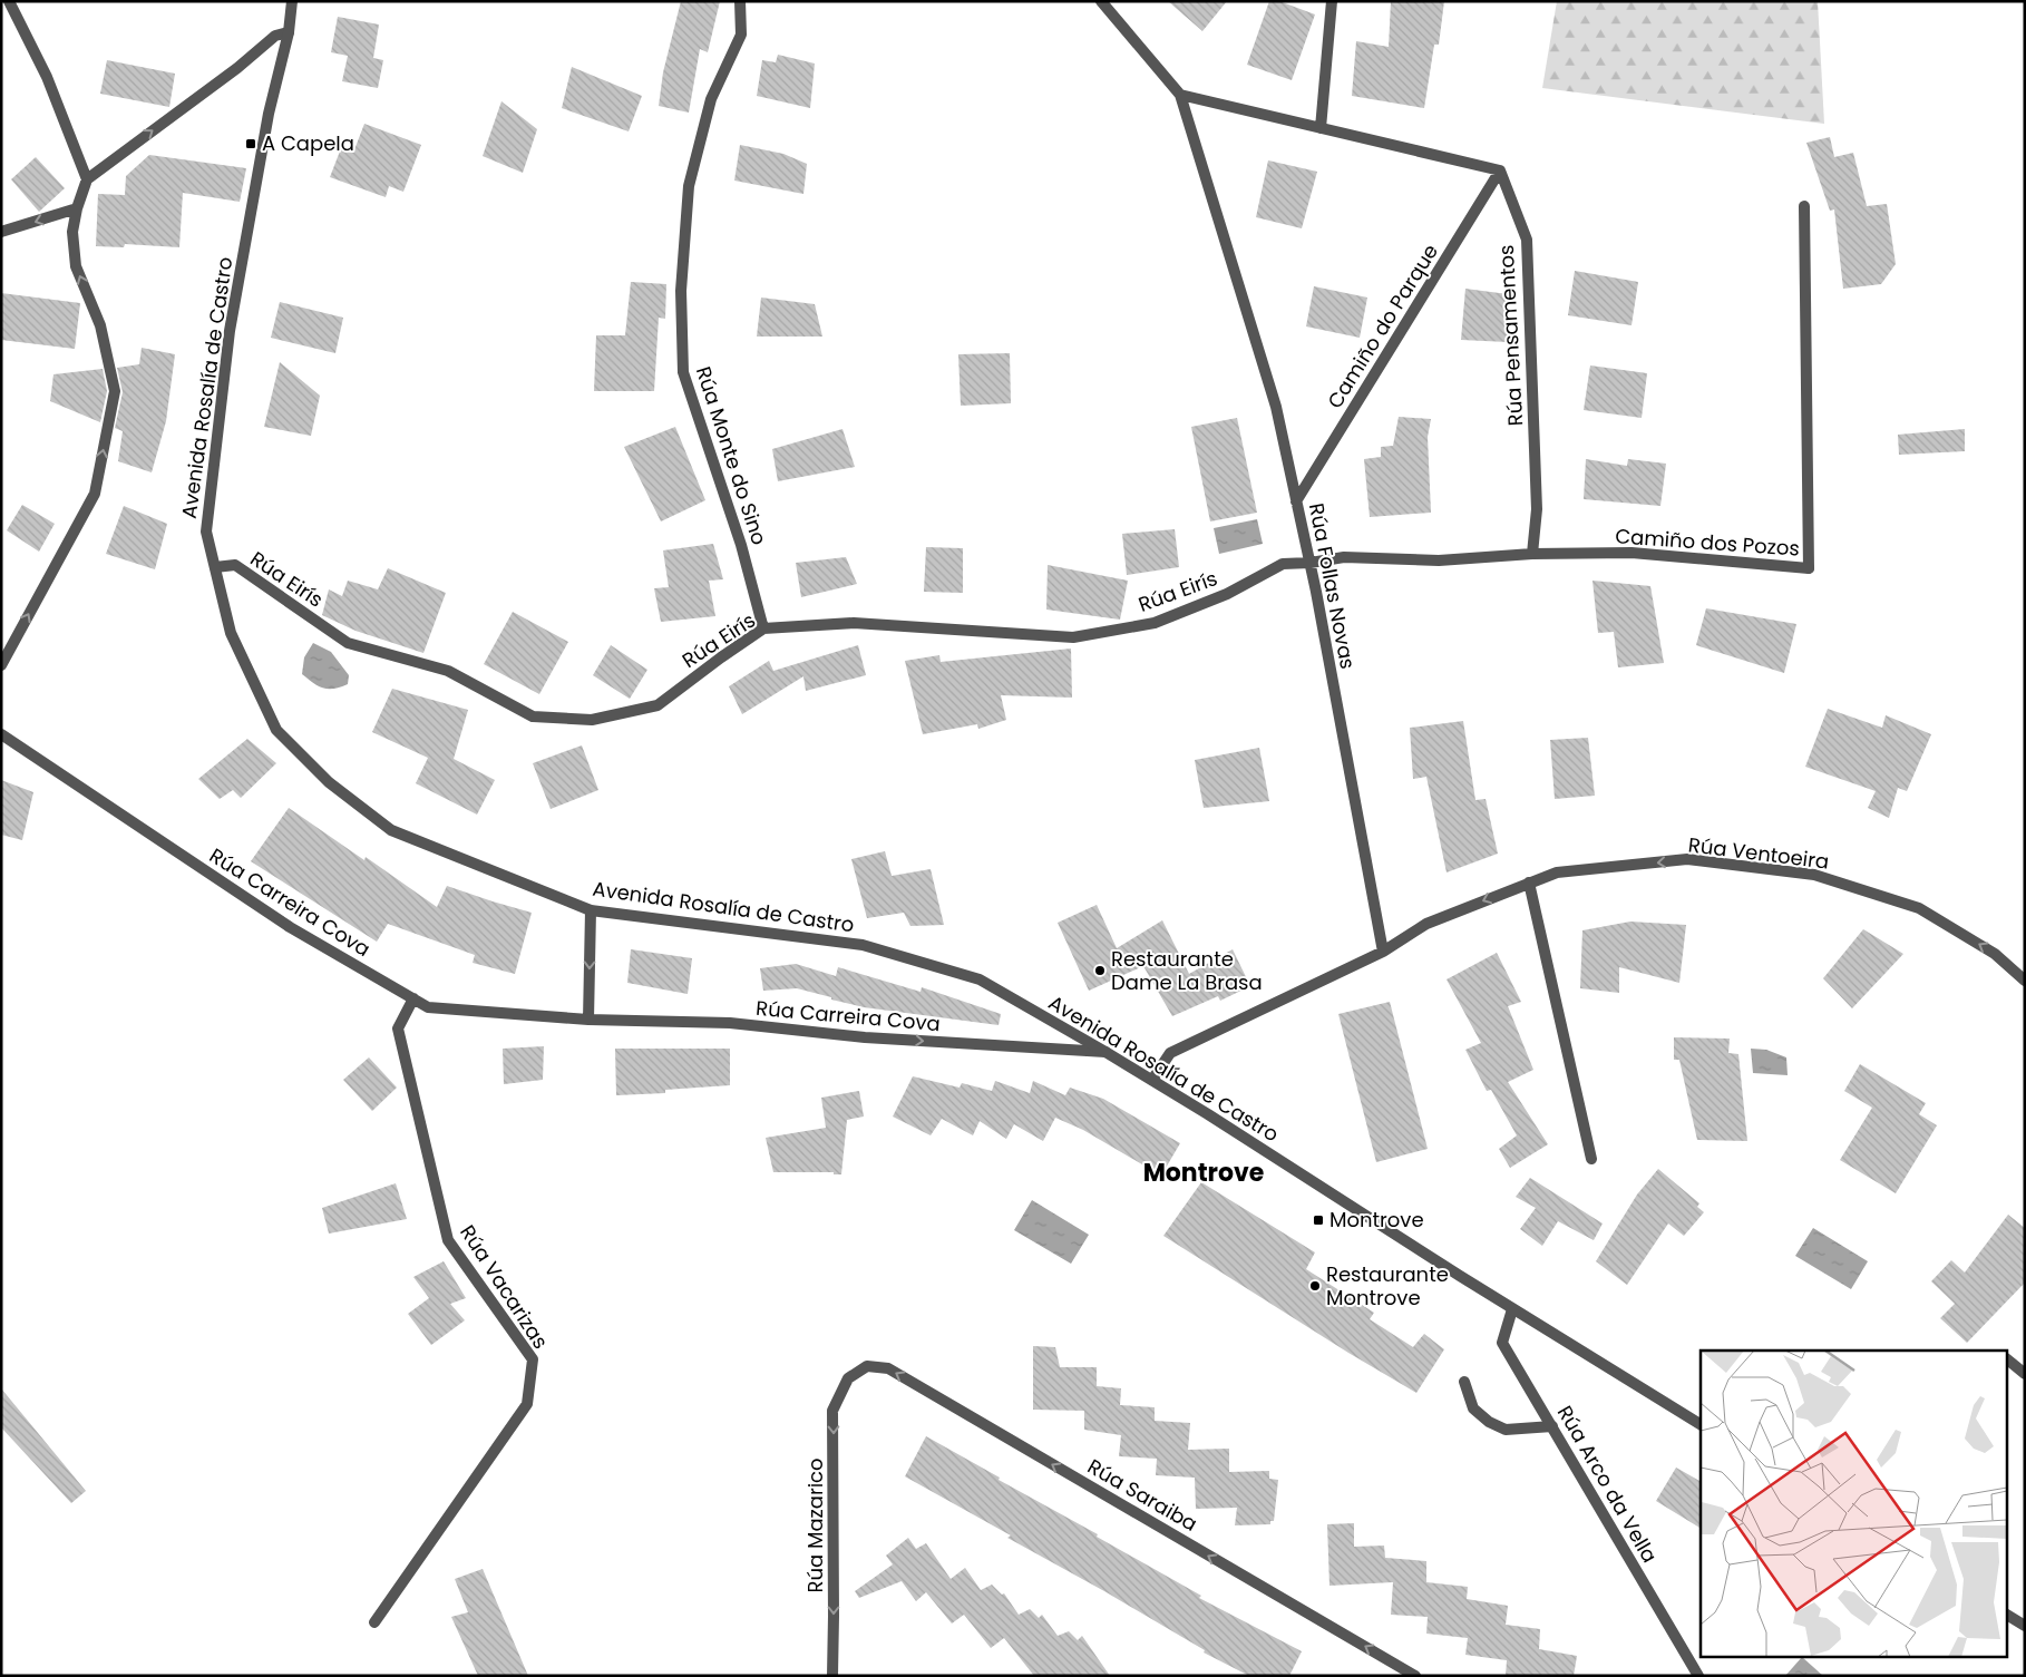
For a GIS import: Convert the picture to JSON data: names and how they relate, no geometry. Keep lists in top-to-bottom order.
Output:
{
  "streets": {
    "street": [
      "Camiño do Parque",
      "Rúa Pensamentos",
      "Avenida Rosalía de Castro",
      "Rúa Monte do Sino",
      "Camiño dos Pozos",
      "Rúa Eirís",
      "Rúa Follas Novas",
      "Rúa Ventoeira",
      "Rúa Carreira Cova",
      "Rúa Vacarizas",
      "Rúa Arco da Vella",
      "Rúa Saraiba",
      "Rúa Mazarico"
    ]
  },
  "crossings": [
    ["Camiño do Parque", "Rúa Pensamentos"],
    ["Camiño do Parque", "Rúa Follas Novas"],
    ["Rúa Pensamentos", "Camiño dos Pozos"],
    ["Avenida Rosalía de Castro", "Rúa Eirís"],
    ["Avenida Rosalía de Castro", "Rúa Carreira Cova"],
    ["Avenida Rosalía de Castro", "Rúa Arco da Vella"],
    ["Rúa Monte do Sino", "Rúa Eirís"],
    ["Camiño dos Pozos", "Rúa Eirís"],
    ["Camiño dos Pozos", "Rúa Follas Novas"],
    ["Rúa Eirís", "Rúa Follas Novas"],
    ["Rúa Follas Novas", "Rúa Ventoeira"],
    ["Rúa Carreira Cova", "Rúa Vacarizas"],
    ["Rúa Saraiba", "Rúa Mazarico"]
  ],
  "one_way": [
    "Rúa Ventoeira",
    "Rúa Carreira Cova",
    "Rúa Saraiba",
    "Rúa Mazarico"
  ],
  "districts": ["Montrove"],
  "places": {
    "transit": ["A Capela", "Montrove"],
    "other": ["Restaurante Dame La Brasa", "Restaurante Montrove"]
  }
}
